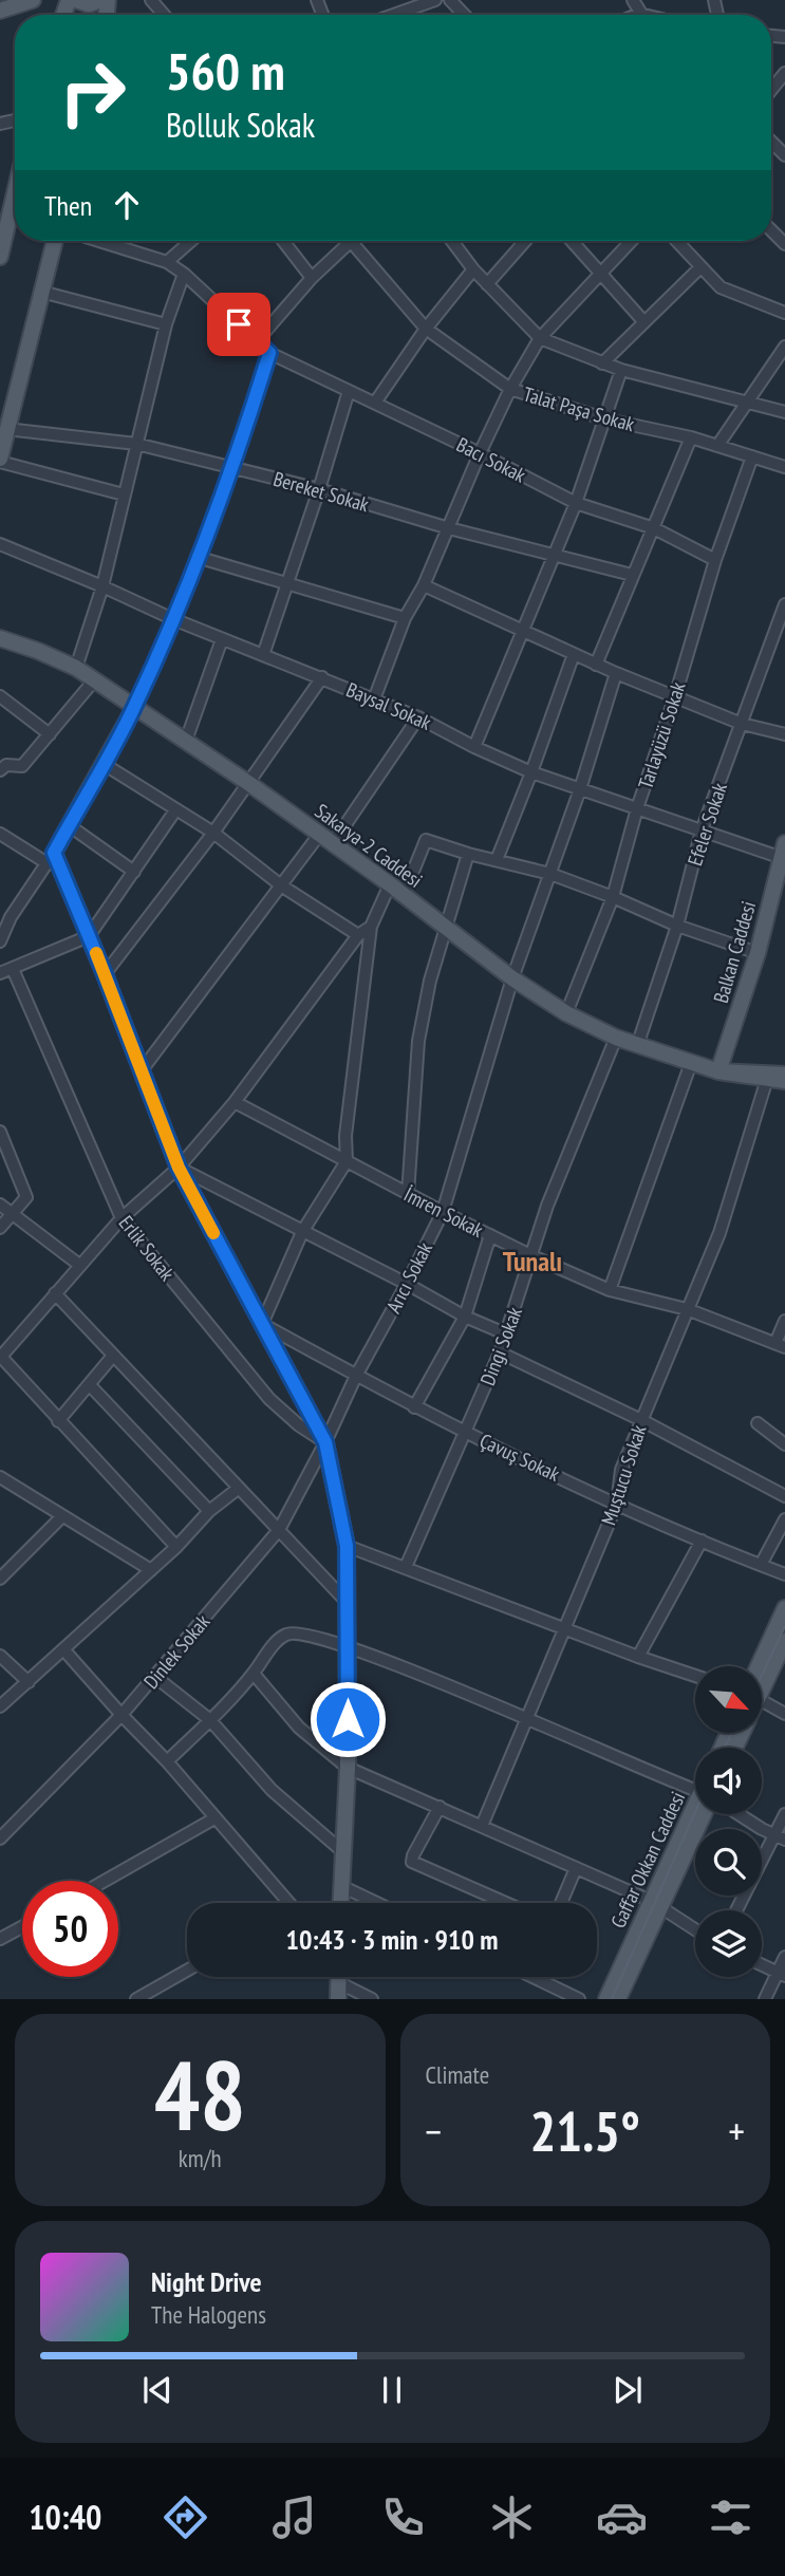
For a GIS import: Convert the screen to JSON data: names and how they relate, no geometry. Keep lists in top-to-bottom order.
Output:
{
  "streets": {
    "main road": ["Sakarya-2 Caddesi", "Balkan Caddesi", "Gaffar Okkan Caddesi"],
    "street": [
      "Talat Paşa Sokak",
      "Bacı Sokak",
      "Bereket Sokak",
      "Baysal Sokak",
      "Tarlayüzü Sokak",
      "Efeler Sokak",
      "İmren Sokak",
      "Erlik Sokak",
      "Arıcı Sokak",
      "Dingi Sokak",
      "Çavuş Sokak",
      "Muştucu Sokak",
      "Dinlek Sokak"
    ]
  },
  "crossings": [
    ["Talat Paşa Sokak", "Tarlayüzü Sokak"],
    ["Bacı Sokak", "Tarlayüzü Sokak"],
    ["Baysal Sokak", "Tarlayüzü Sokak"],
    ["Baysal Sokak", "Efeler Sokak"],
    ["Baysal Sokak", "Balkan Caddesi"],
    ["Baysal Sokak", "Arıcı Sokak"],
    ["Tarlayüzü Sokak", "Sakarya-2 Caddesi"],
    ["Efeler Sokak", "Sakarya-2 Caddesi"],
    ["Sakarya-2 Caddesi", "Balkan Caddesi"],
    ["Sakarya-2 Caddesi", "Arıcı Sokak"],
    ["Sakarya-2 Caddesi", "Dingi Sokak"],
    ["Sakarya-2 Caddesi", "Muştucu Sokak"],
    ["İmren Sokak", "Arıcı Sokak"],
    ["İmren Sokak", "Dingi Sokak"],
    ["İmren Sokak", "Muştucu Sokak"],
    ["Erlik Sokak", "Arıcı Sokak"],
    ["Erlik Sokak", "Dinlek Sokak"],
    ["Arıcı Sokak", "Çavuş Sokak"],
    ["Arıcı Sokak", "Dinlek Sokak"],
    ["Dingi Sokak", "Çavuş Sokak"],
    ["Çavuş Sokak", "Muştucu Sokak"]
  ],
  "districts": ["Tunalı"],
  "north": "bottom right",
  "page": {
    "turn": ["560 m", "Bolluk Sokak"],
    "then": "Then",
    "limit": "50",
    "trip": "10:43 · 3 min · 910 m",
    "tile": [
      ["48", "km/h"],
      "Climate"
    ],
    "heat": ["−", "21.5°", "+"],
    "song": ["Night Drive", "The Halogens"],
    "tabs": "10:40"
  }
}
